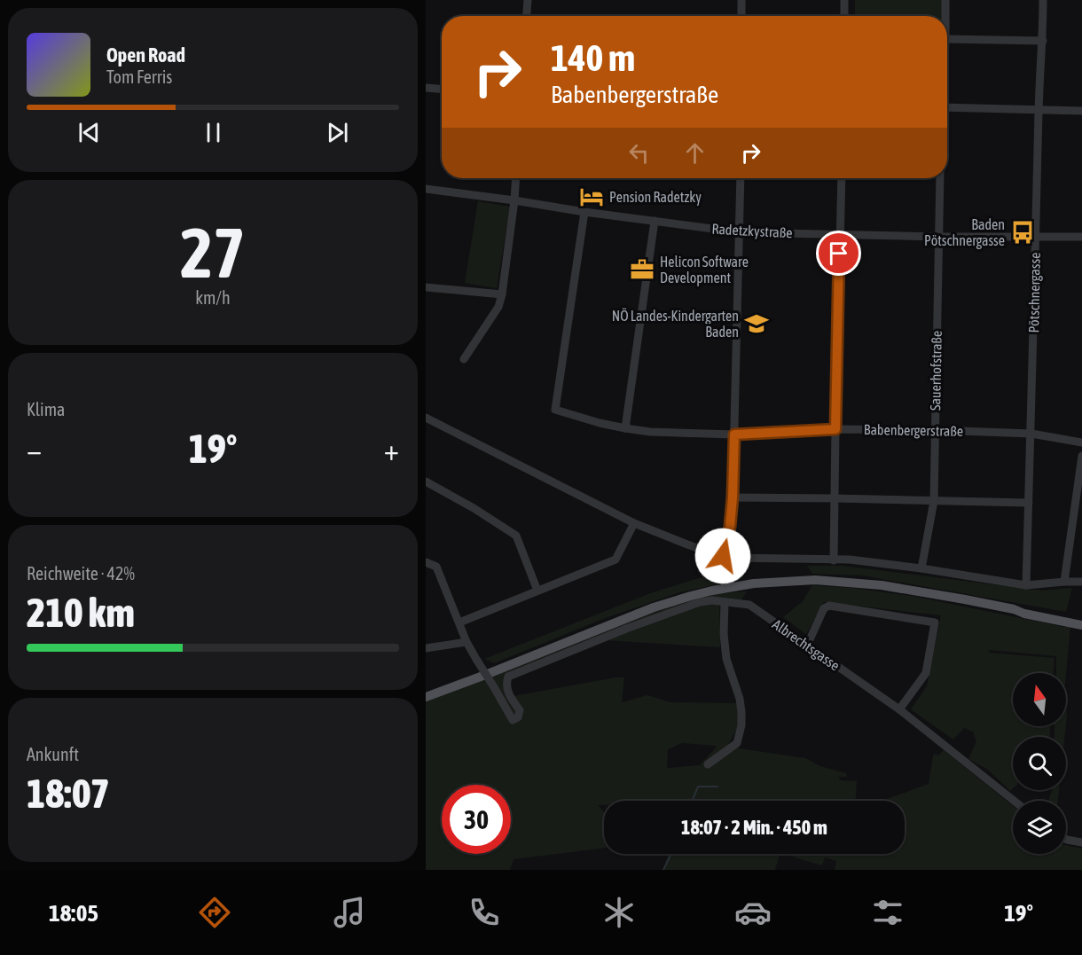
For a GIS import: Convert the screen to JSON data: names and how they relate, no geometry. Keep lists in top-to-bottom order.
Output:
{
  "streets": {
    "street": [
      "Radetzkystraße",
      "Pötschnergasse",
      "Sauerhofstraße",
      "Babenbergerstraße",
      "Albrechtsgasse"
    ]
  },
  "crossings": [
    ["Radetzkystraße", "Pötschnergasse"],
    ["Radetzkystraße", "Sauerhofstraße"],
    ["Radetzkystraße", "Babenbergerstraße"],
    ["Pötschnergasse", "Babenbergerstraße"],
    ["Sauerhofstraße", "Babenbergerstraße"]
  ],
  "places": {
    "hotel": ["Pension Radetzky"],
    "bus stop": ["Baden Pötschnergasse"],
    "office": ["Helicon Software Development"],
    "school or university": ["NÖ Landes-Kindergarten Baden"]
  },
  "north": "top",
  "page": {
    "turn": ["140 m", "Babenbergerstraße"],
    "song": ["Open Road", "Tom Ferris"],
    "tile": [
      ["27", "km/h"],
      "Klima",
      ["Reichweite · 42%", "210 km"],
      ["Ankunft", "18:07"]
    ],
    "heat": ["−", "19°", "+"],
    "limit": "30",
    "trip": "18:07 · 2 Min. · 450 m",
    "tabs": ["18:05", "19°"]
  }
}
